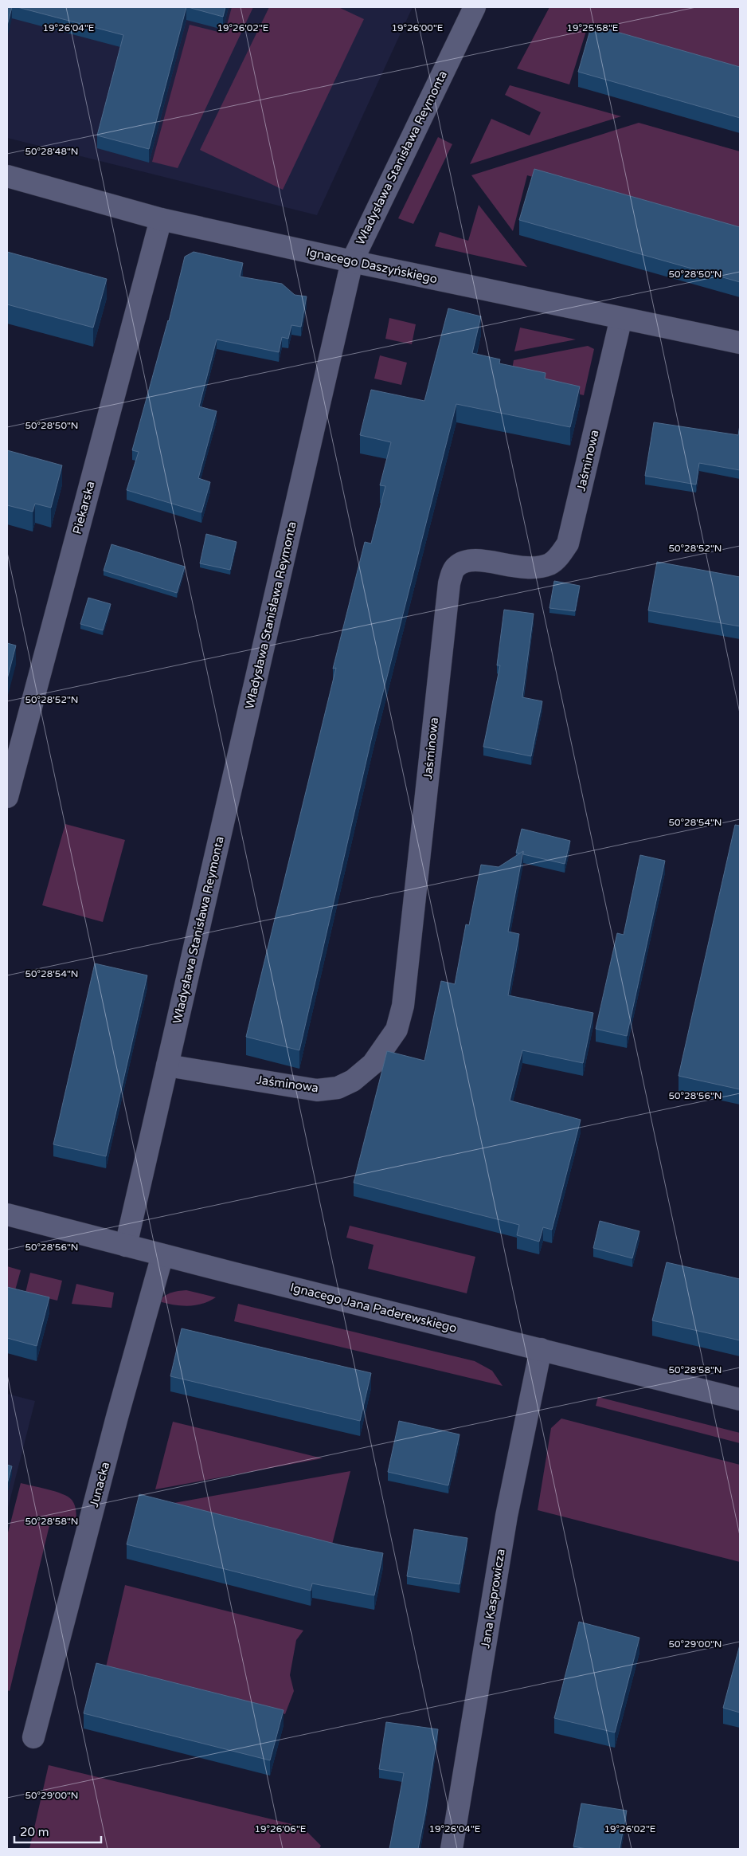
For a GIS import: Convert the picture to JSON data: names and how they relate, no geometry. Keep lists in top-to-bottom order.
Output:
{
  "streets": {
    "street": [
      "Władysława Stanisława Reymonta",
      "Ignacego Daszyńskiego",
      "Jaśminowa",
      "Piekarska",
      "Ignacego Jana Paderewskiego",
      "Junacka",
      "Jana Kasprowicza"
    ]
  },
  "crossings": [
    ["Władysława Stanisława Reymonta", "Ignacego Daszyńskiego"],
    ["Władysława Stanisława Reymonta", "Jaśminowa"],
    ["Władysława Stanisława Reymonta", "Ignacego Jana Paderewskiego"],
    ["Ignacego Daszyńskiego", "Jaśminowa"],
    ["Ignacego Daszyńskiego", "Piekarska"],
    ["Ignacego Jana Paderewskiego", "Junacka"],
    ["Ignacego Jana Paderewskiego", "Jana Kasprowicza"]
  ],
  "scale_bar": "20 m",
  "coordinates": [
    "19°26'04\"E",
    "19°26'02\"E",
    "19°26'00\"E",
    "19°25'58\"E",
    "50°28'48\"N",
    "50°28'50\"N",
    "50°28'52\"N",
    "50°28'54\"N",
    "50°28'56\"N",
    "50°28'58\"N",
    "50°29'00\"N",
    "19°26'06\"E"
  ]
}
